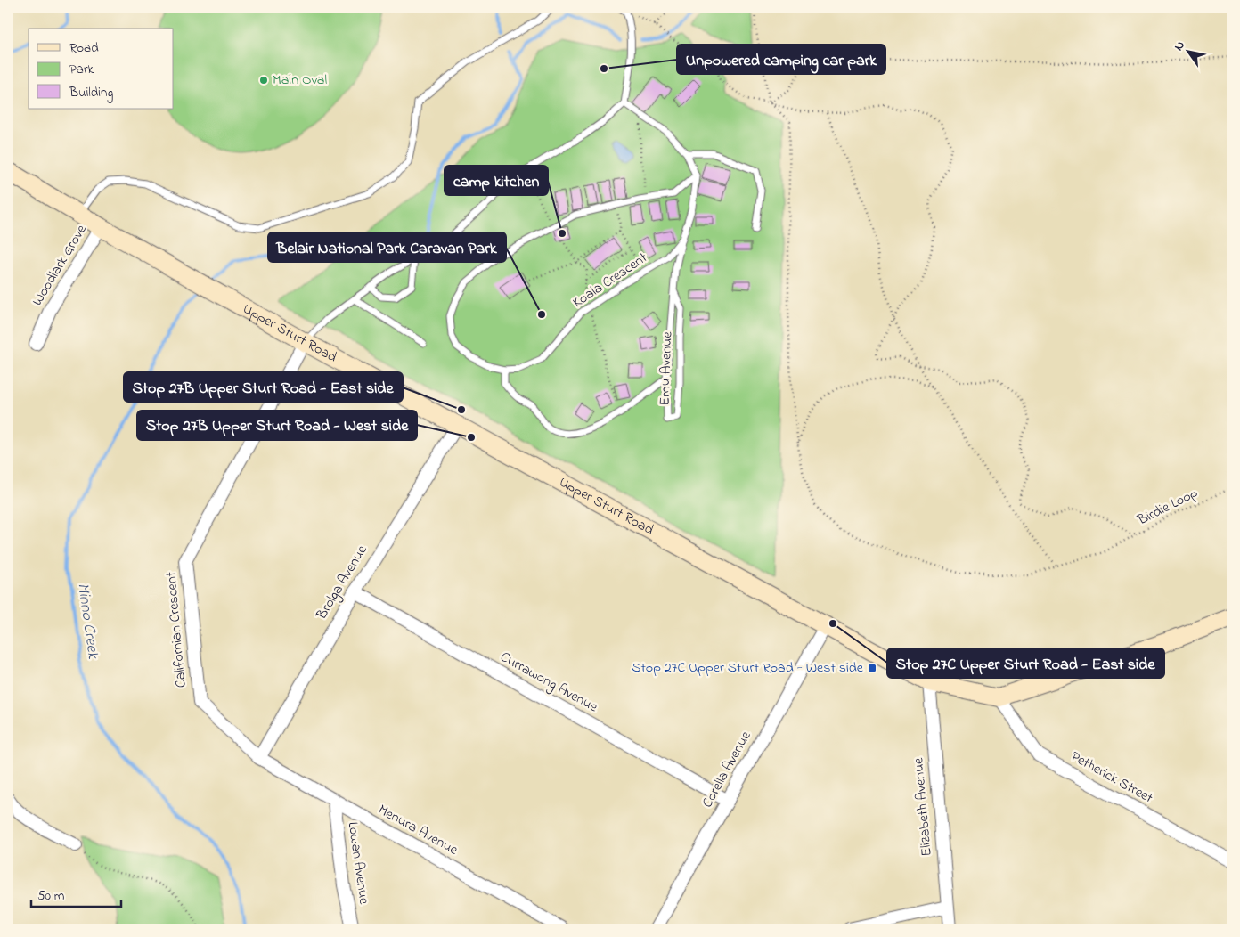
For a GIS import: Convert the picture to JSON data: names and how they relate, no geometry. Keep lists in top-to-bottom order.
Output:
{
  "streets": {
    "main road": ["Upper Sturt Road"],
    "street": [
      "Woodlark Grove",
      "Brolga Avenue",
      "Californian Crescent",
      "Currawong Avenue",
      "Corella Avenue",
      "Petherick Street",
      "Elizabeth Avenue",
      "Menura Avenue",
      "Lowan Avenue"
    ],
    "lane": ["Koala Crescent", "Emu Avenue"],
    "path": ["Birdie Loop"]
  },
  "crossings": [
    ["Woodlark Grove", "Upper Sturt Road"],
    ["Koala Crescent", "Emu Avenue"],
    ["Upper Sturt Road", "Brolga Avenue"],
    ["Upper Sturt Road", "Californian Crescent"],
    ["Upper Sturt Road", "Corella Avenue"],
    ["Upper Sturt Road", "Petherick Street"],
    ["Upper Sturt Road", "Elizabeth Avenue"],
    ["Brolga Avenue", "Californian Crescent"],
    ["Brolga Avenue", "Currawong Avenue"],
    ["Brolga Avenue", "Menura Avenue"],
    ["Californian Crescent", "Menura Avenue"],
    ["Currawong Avenue", "Corella Avenue"],
    ["Menura Avenue", "Lowan Avenue"]
  ],
  "water": ["Minno Creek"],
  "places": {
    "other": [
      "Unpowered camping car park",
      "Main Oval",
      "camp kitchen",
      "Belair National Park Caravan Park",
      "Stop 27B Upper Sturt Road - East side",
      "Stop 27B Upper Sturt Road - West side",
      "Stop 27C Upper Sturt Road - East side"
    ],
    "transit": ["Stop 27C Upper Sturt Road - West side"]
  },
  "legend": ["Road", "Park", "Building"],
  "scale_bar": "50 m",
  "north": "top left"
}
